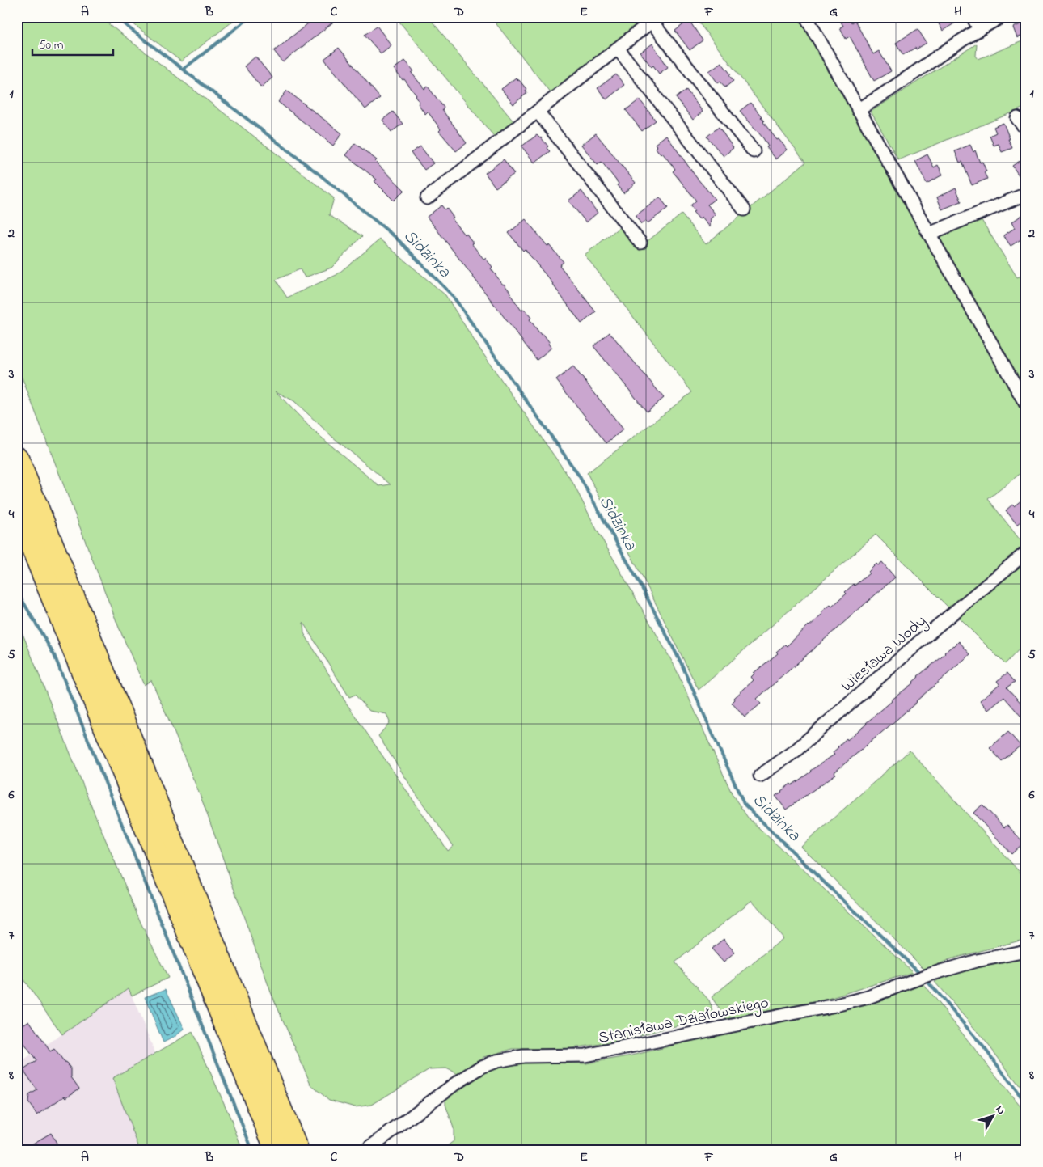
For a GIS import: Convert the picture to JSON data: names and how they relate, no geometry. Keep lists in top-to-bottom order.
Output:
{
  "streets": {
    "street": ["Wiesława Wody", "Stanisława Działowskiego"]
  },
  "water": ["Sidzinka"],
  "scale_bar": "50 m",
  "north": "top right",
  "grid": {
    "columns": [
      "A",
      "B",
      "C",
      "D",
      "E",
      "F",
      "G",
      "H"
    ],
    "rows": [
      "1",
      "2",
      "3",
      "4",
      "5",
      "6",
      "7",
      "8"
    ]
  }
}
